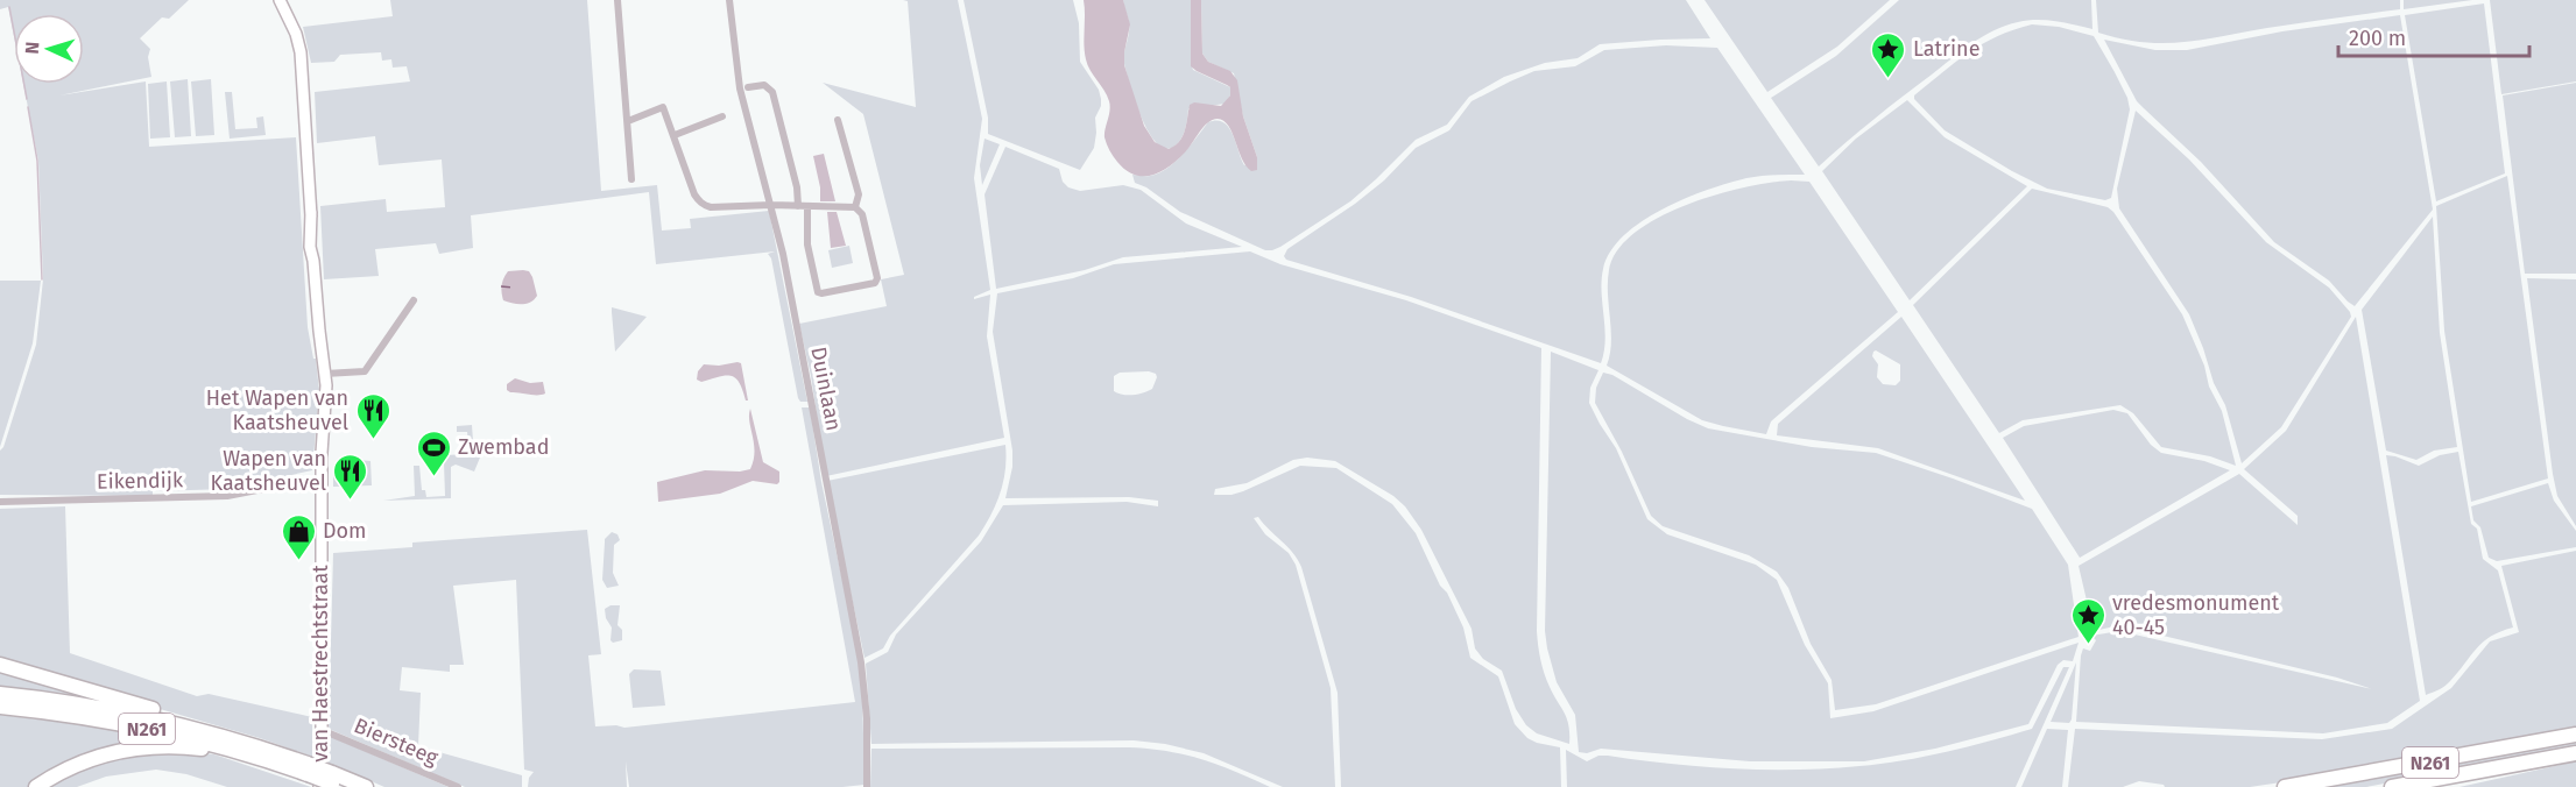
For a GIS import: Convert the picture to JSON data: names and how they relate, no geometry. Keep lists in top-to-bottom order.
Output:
{
  "streets": {
    "highway": ["N261"],
    "street": [
      "Duinlaan",
      "Eikendijk",
      "van Haestrechtstraat",
      "Biersteeg"
    ]
  },
  "crossings": [
    ["Eikendijk", "van Haestrechtstraat"],
    ["van Haestrechtstraat", "N261"],
    ["van Haestrechtstraat", "Biersteeg"]
  ],
  "places": {
    "place": ["Latrine", "vredesmonument 40-45"],
    "restaurant": ["Het Wapen van Kaatsheuvel", "Wapen van Kaatsheuvel"],
    "sports": ["Zwembad"],
    "shop": ["Dom"]
  },
  "scale_bar": "200 m",
  "north": "left"
}
